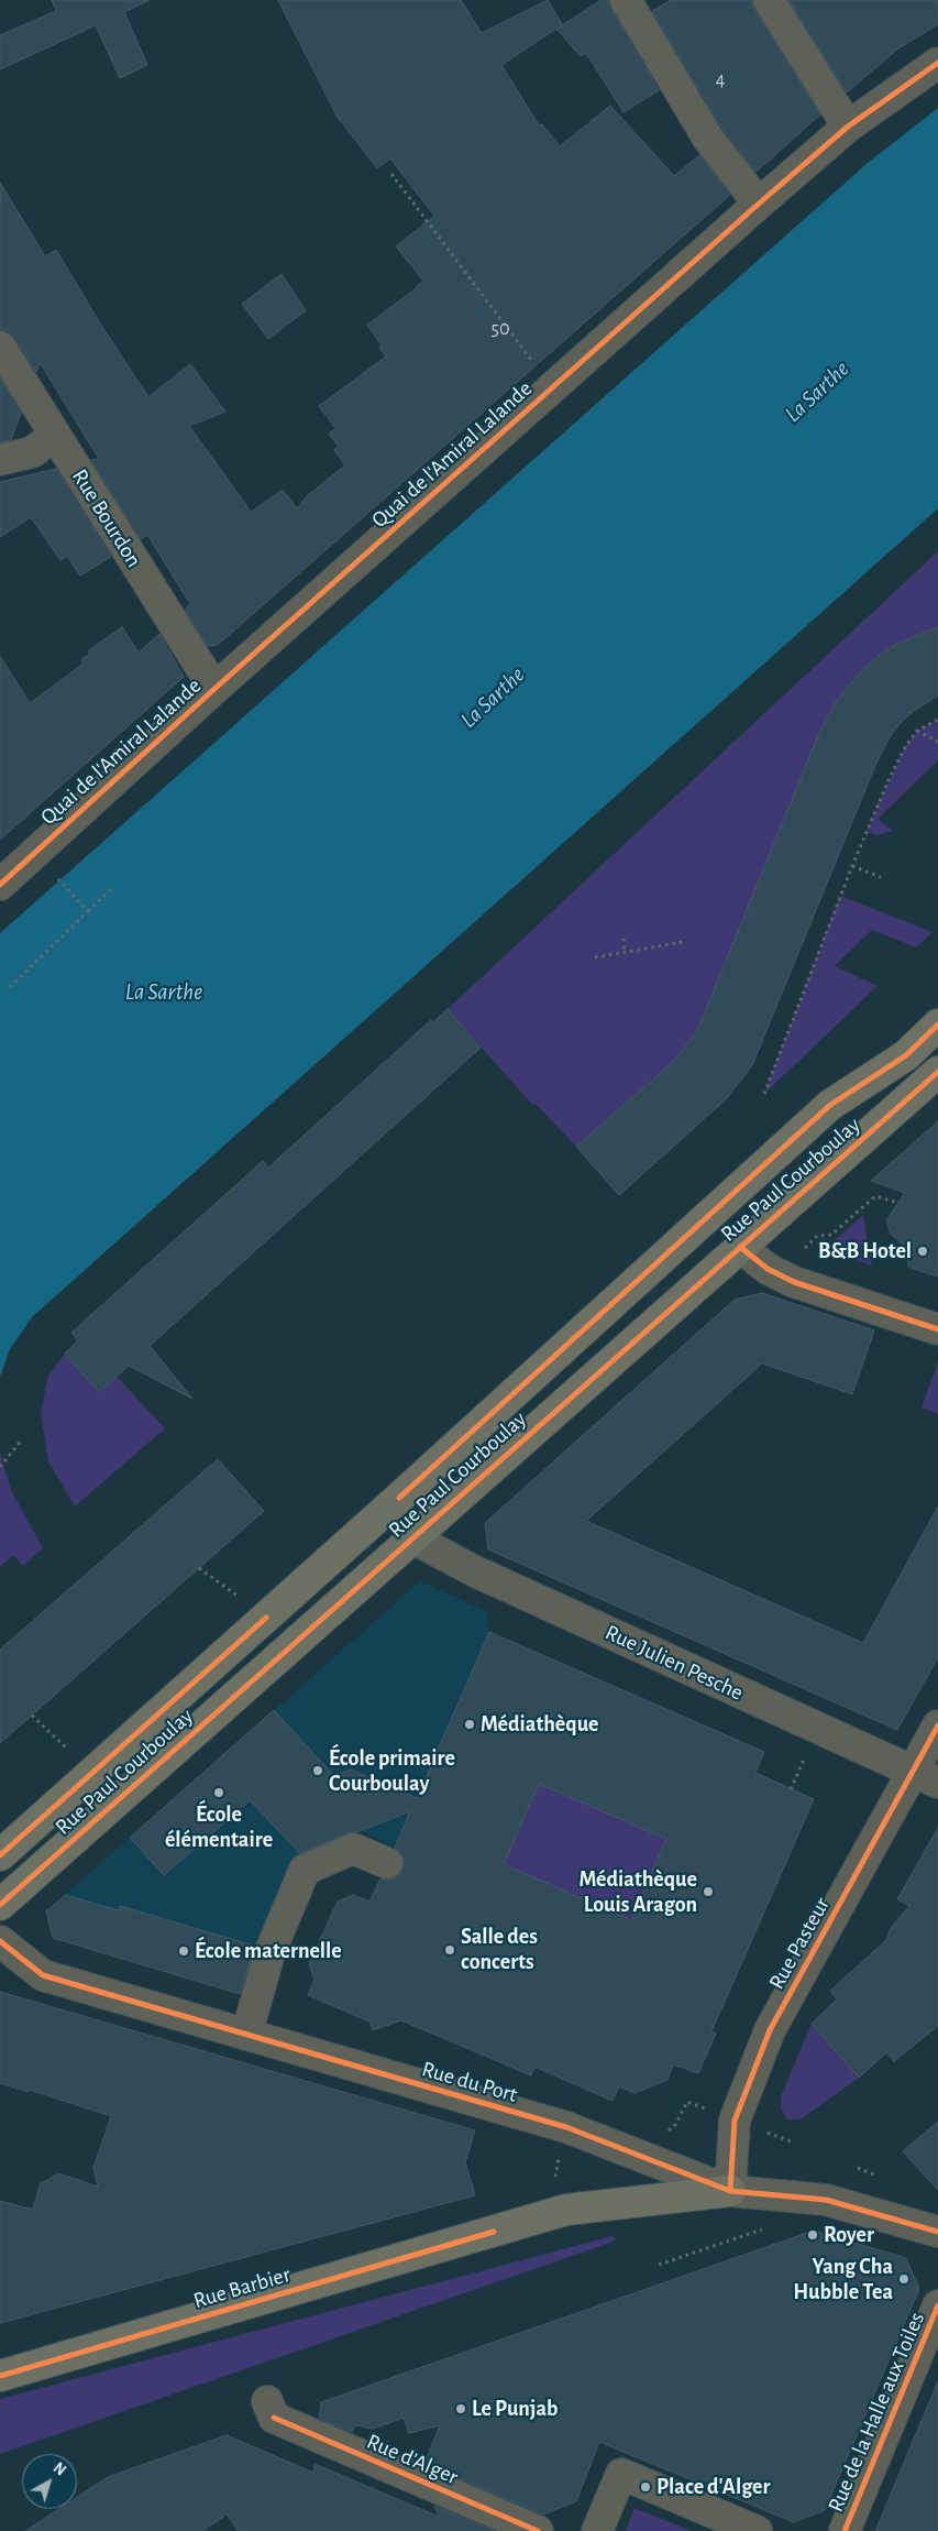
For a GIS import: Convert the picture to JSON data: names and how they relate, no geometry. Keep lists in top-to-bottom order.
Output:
{
  "streets": {
    "main road": ["Rue Paul Courboulay", "Rue Barbier"],
    "street": [
      "Quai de l'Amiral Lalande",
      "Rue Bourdon",
      "Rue Julien Pesche",
      "Rue Pasteur",
      "Rue du Port",
      "Rue de la Halle aux Toiles",
      "Rue d'Alger"
    ]
  },
  "crossings": [
    ["Quai de l'Amiral Lalande", "Rue Bourdon"],
    ["Rue Paul Courboulay", "Rue Julien Pesche"],
    ["Rue Julien Pesche", "Rue Pasteur"],
    ["Rue Pasteur", "Rue du Port"],
    ["Rue Pasteur", "Rue Barbier"],
    ["Rue du Port", "Rue Barbier"]
  ],
  "water": ["La Sarthe"],
  "places": [
    "B&B Hotel",
    "Médiathèque",
    "École primaire Courboulay",
    "École élémentaire",
    "Médiathèque Louis Aragon",
    "Salle des concerts",
    "École maternelle",
    "Royer",
    "Yang Cha Hubble Tea",
    "Le Punjab",
    "Place d'Alger"
  ],
  "house_numbers": ["4", "50"],
  "north": "top right"
}
